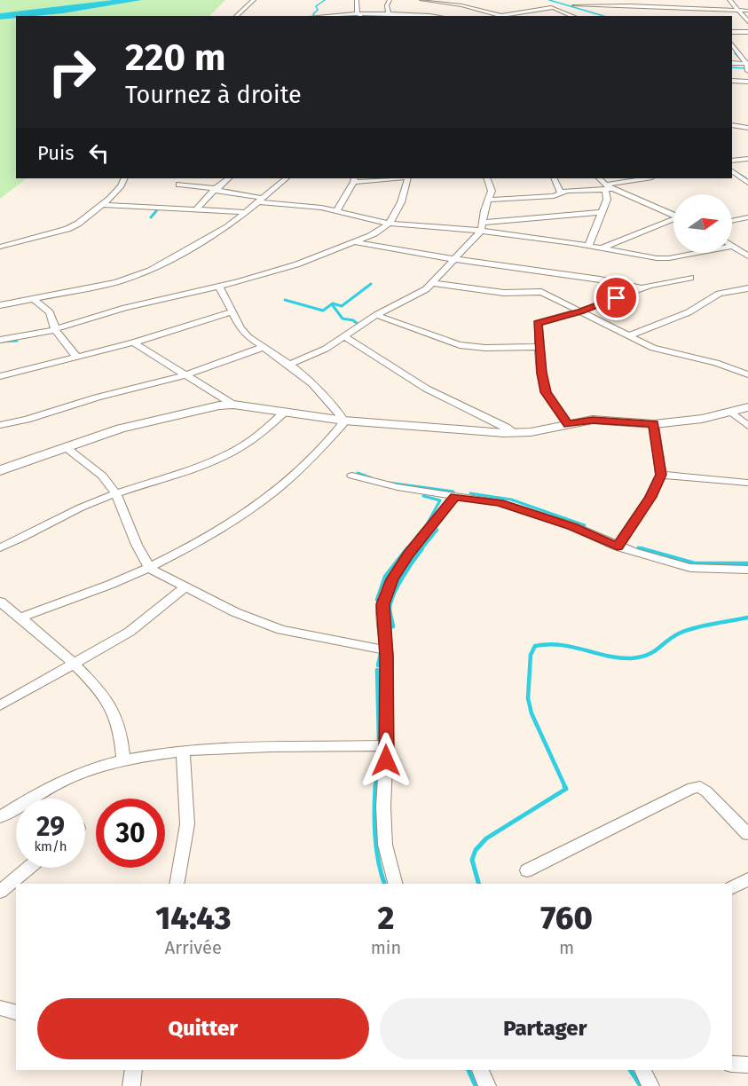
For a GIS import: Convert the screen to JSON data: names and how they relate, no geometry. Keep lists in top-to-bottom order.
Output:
{
  "north": "right",
  "page": {
    "turn": ["220 m", "Tournez à droite"],
    "then": "Puis",
    "speed": "29 km/h",
    "limit": "30",
    "eta": [
      "14:43",
      "Arrivée",
      "2",
      "min",
      "760",
      "m"
    ],
    "buttons": ["Quitter", "Partager"]
  }
}
